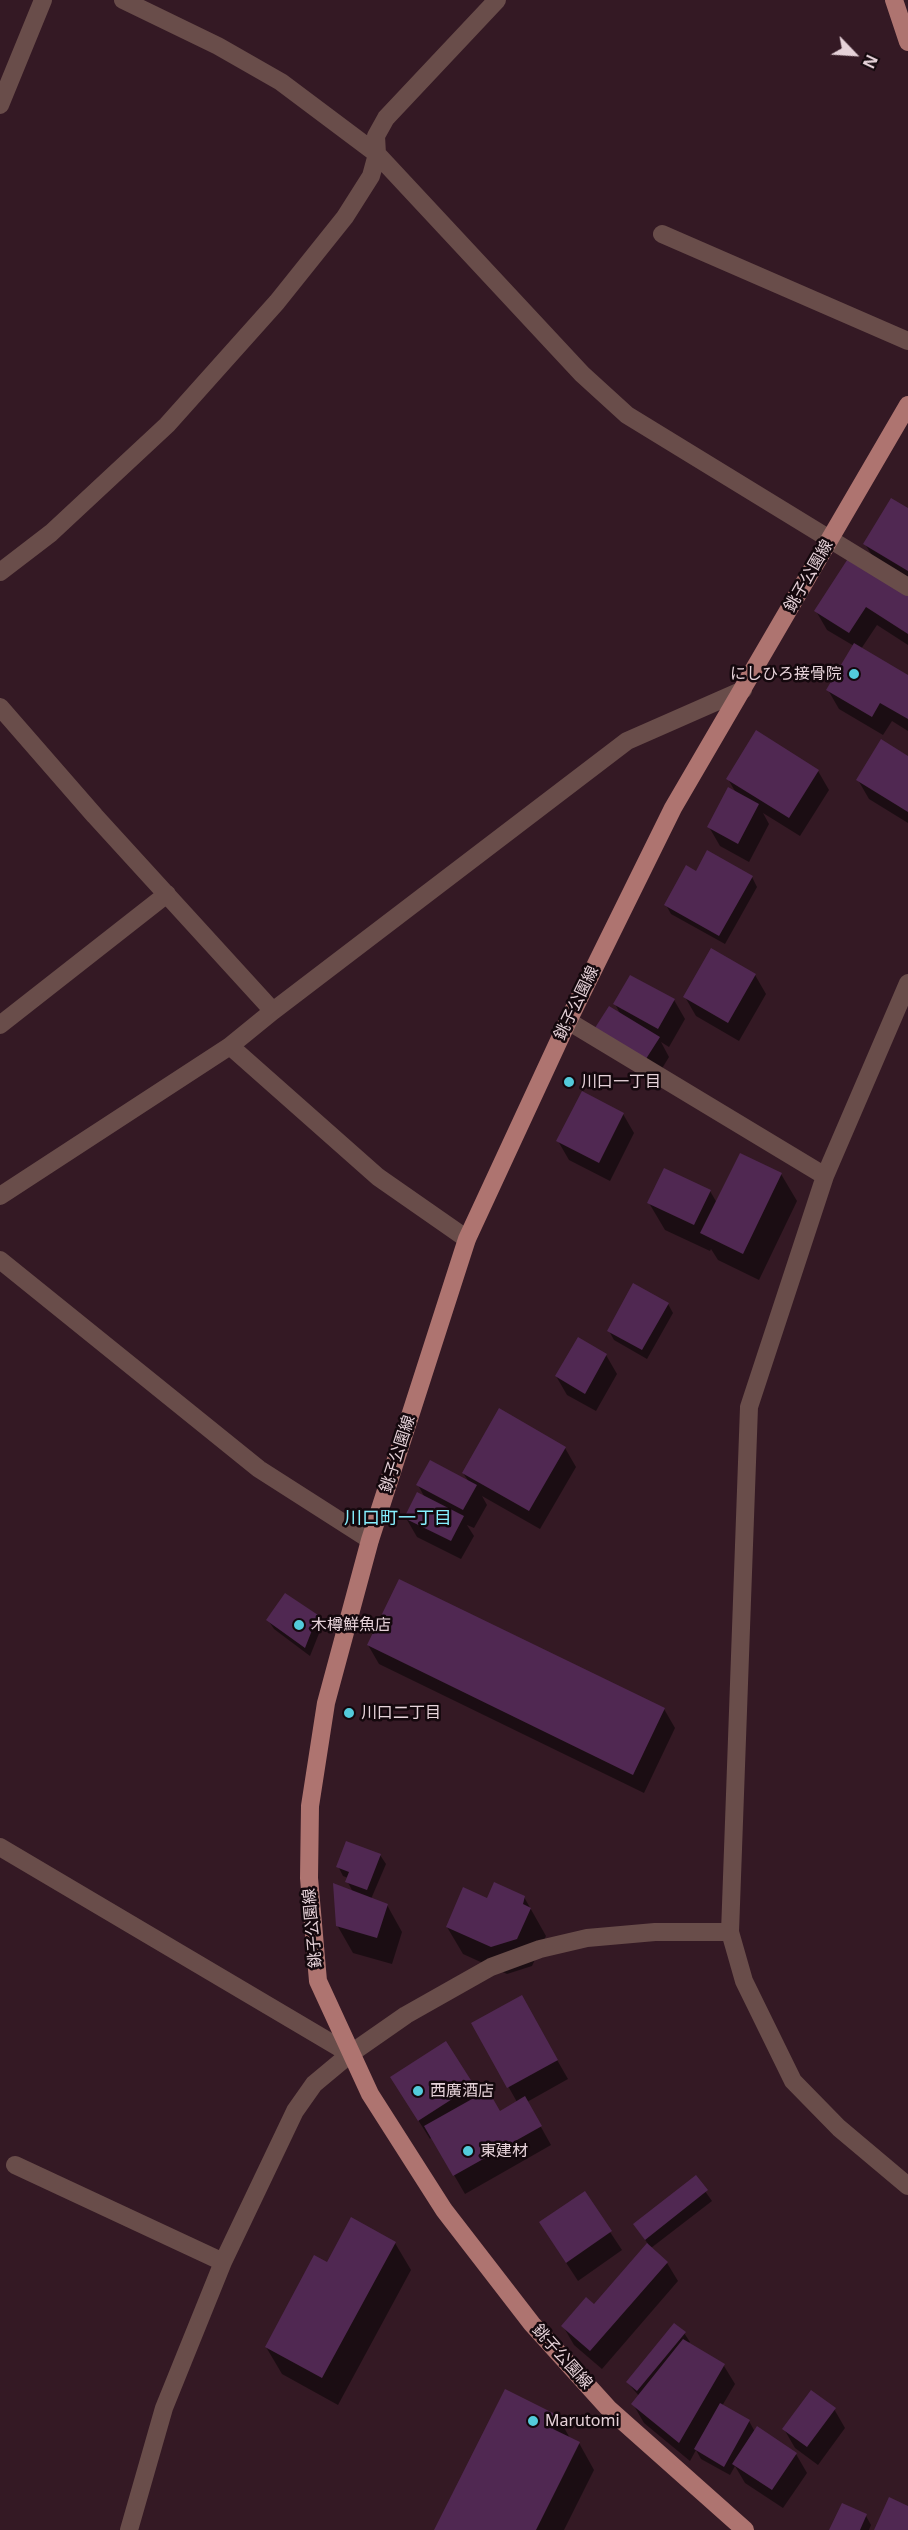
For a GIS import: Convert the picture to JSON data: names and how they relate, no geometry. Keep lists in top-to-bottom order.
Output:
{
  "streets": {
    "main road": ["銚子公園線"]
  },
  "districts": ["川口町一丁目"],
  "places": [
    "にしひろ接骨院",
    "川口一丁目",
    "木樽鮮魚店",
    "川口二丁目",
    "西廣酒店",
    "東建材",
    "Marutomi"
  ],
  "north": "bottom right"
}
